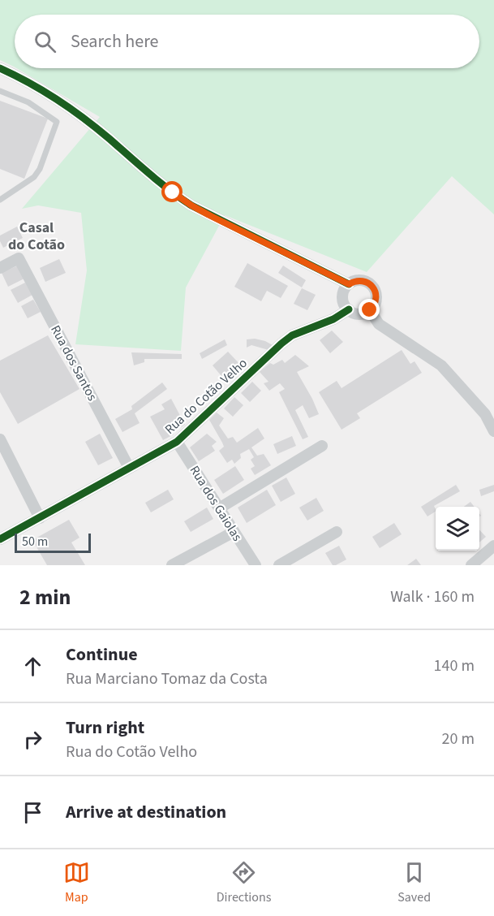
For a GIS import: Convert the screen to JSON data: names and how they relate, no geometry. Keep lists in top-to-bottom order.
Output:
{
  "streets": {
    "street": ["Rua dos Santos", "Rua do Cotão Velho", "Rua dos Gaiolas"]
  },
  "crossings": [
    ["Rua dos Santos", "Rua do Cotão Velho"],
    ["Rua do Cotão Velho", "Rua dos Gaiolas"]
  ],
  "districts": ["Casal do Cotão"],
  "scale_bar": "50 m",
  "page": {
    "search": "Search here",
    "scale": "50 m",
    "heading": ["2 min", "Walk · 160 m"],
    "list": [
      ["Continue", "Rua Marciano Tomaz da Costa", "140 m"],
      ["Turn right", "Rua do Cotão Velho", "20 m"],
      "Arrive at destination"
    ],
    "nav": ["Map", "Directions", "Saved"]
  }
}
